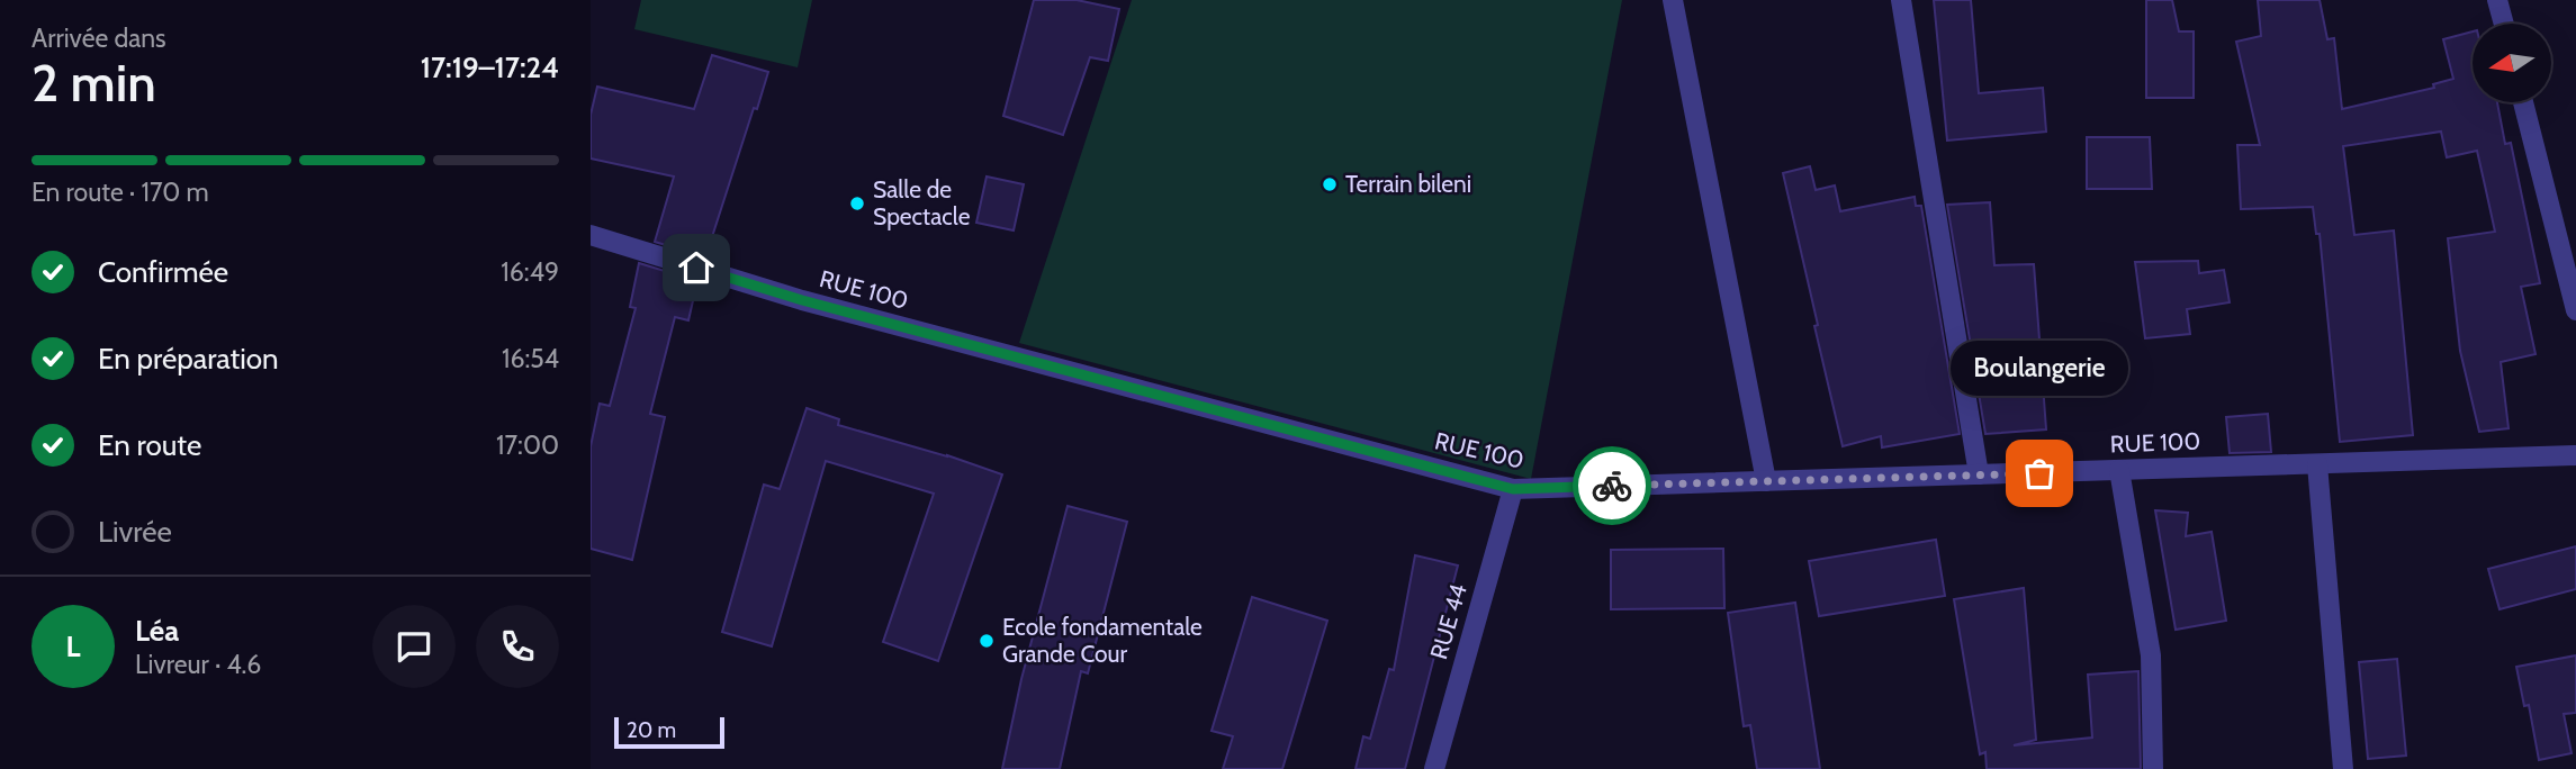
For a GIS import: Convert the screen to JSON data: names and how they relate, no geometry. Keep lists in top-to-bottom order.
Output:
{
  "streets": {
    "street": ["RUE 100", "RUE 44"]
  },
  "crossings": [
    ["RUE 100", "RUE 44"]
  ],
  "places": [
    "Terrain bileni",
    "Salle de Spectacle",
    "Boulangerie",
    "Ecole fondamentale Grande Cour"
  ],
  "scale_bar": "20 m",
  "north": "left",
  "page": {
    "heading": ["2 min", "Arrivée dans", "17:19–17:24"],
    "panel": ["Léa", "Livreur · 4.6"],
    "bar": "En route · 170 m",
    "list": [
      ["Confirmée", "16:49"],
      ["En préparation", "16:54"],
      ["En route", "17:00"],
      "Livrée"
    ],
    "bubble": "Boulangerie",
    "round": "L",
    "scale": "20 m"
  }
}
